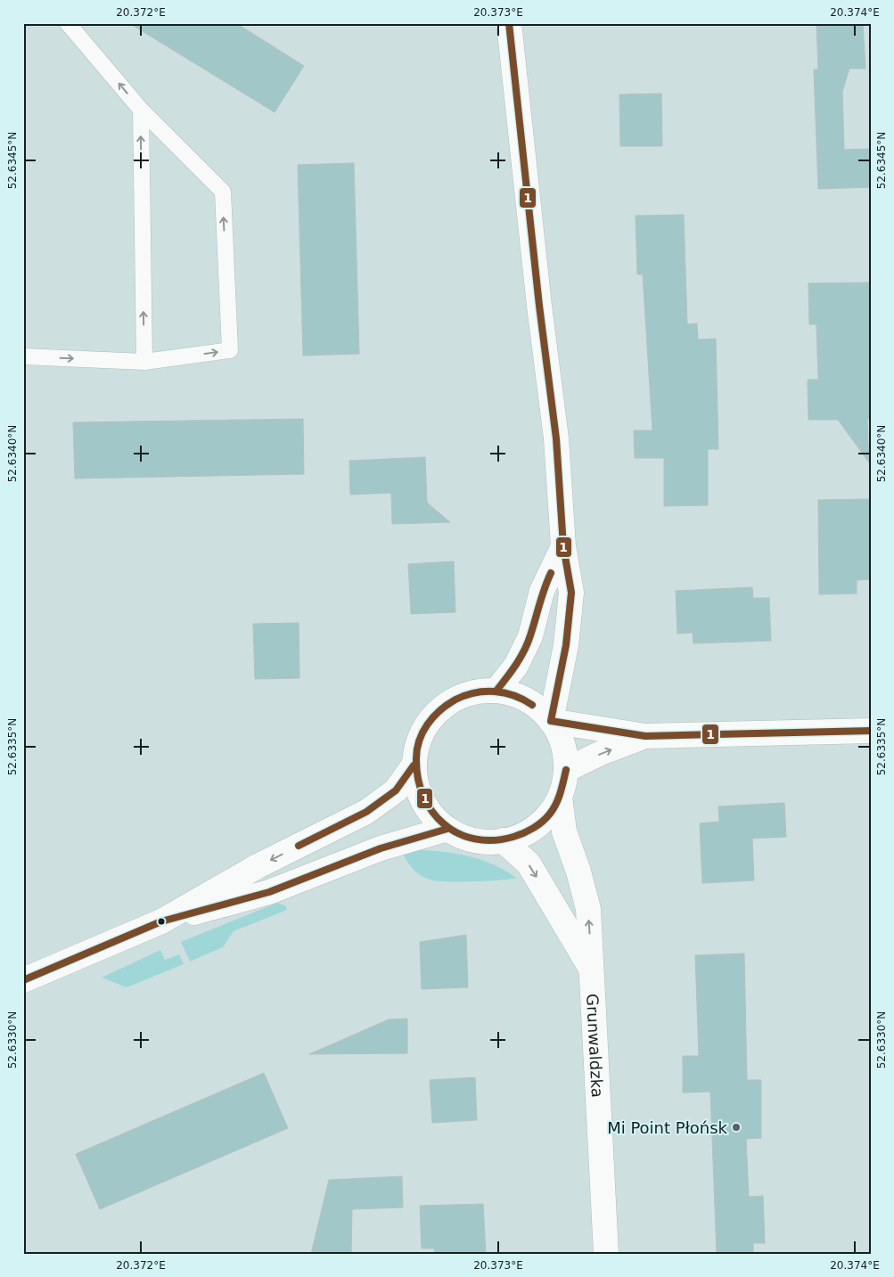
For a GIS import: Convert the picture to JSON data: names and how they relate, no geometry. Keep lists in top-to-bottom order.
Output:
{
  "streets": {
    "street": ["Grunwaldzka"]
  },
  "places": ["Mi Point Płońsk"],
  "lines": ["transit line 1"],
  "coordinates": [
    "20.372°E",
    "20.373°E",
    "20.374°E",
    "52.6345°N",
    "52.6340°N",
    "52.6335°N",
    "52.6330°N"
  ]
}
